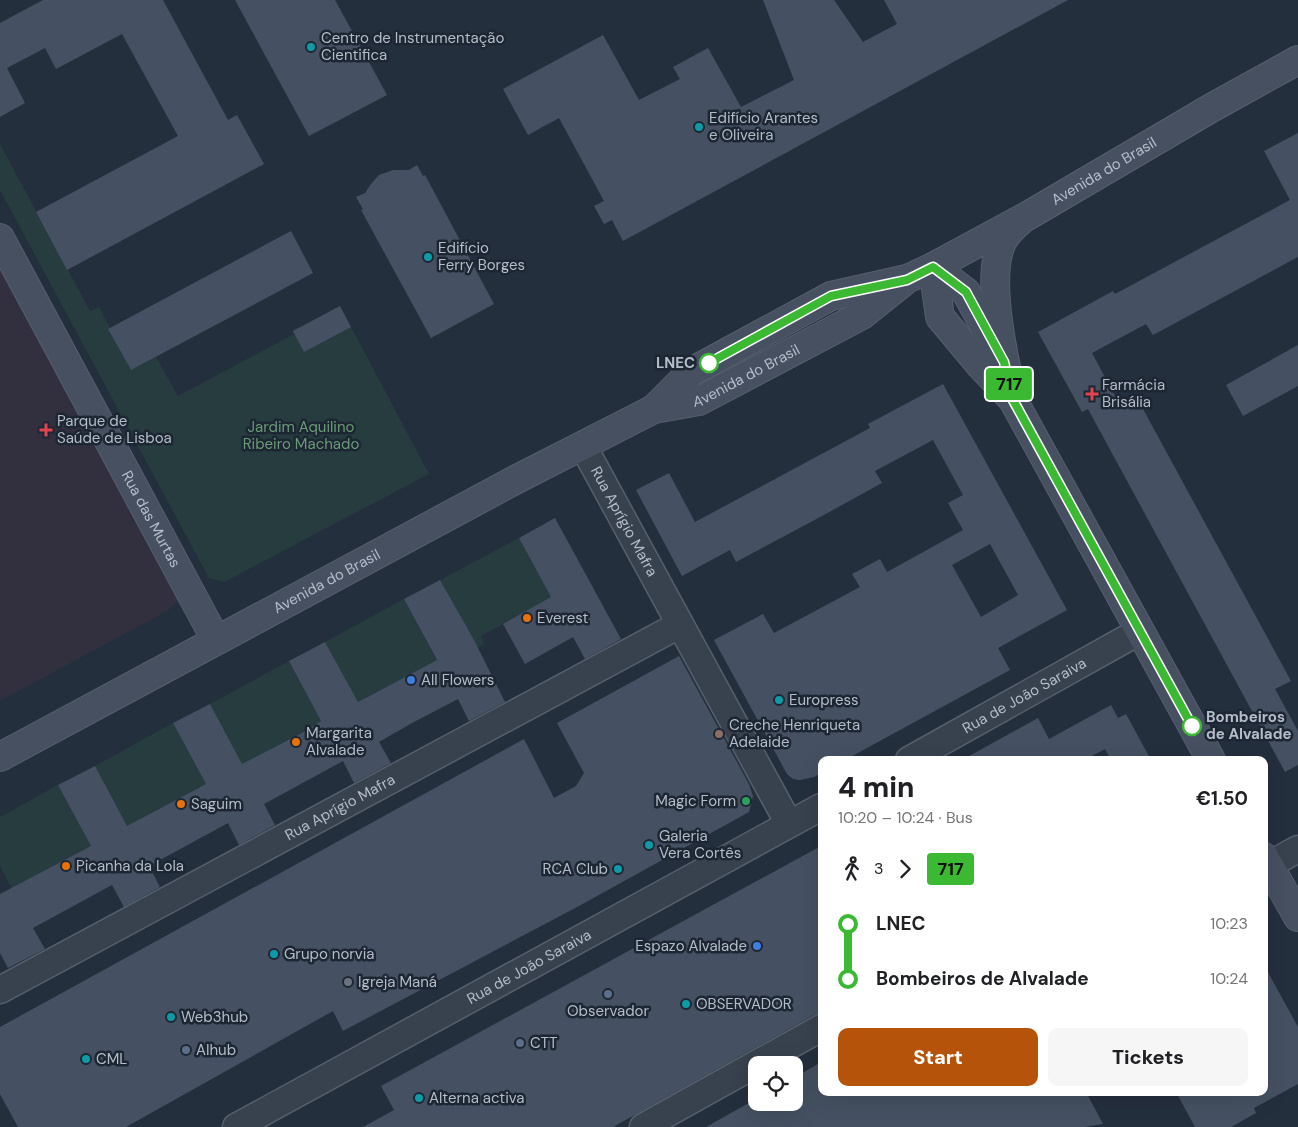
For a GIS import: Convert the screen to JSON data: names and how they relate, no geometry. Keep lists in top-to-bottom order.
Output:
{
  "streets": {
    "main road": ["Avenida do Brasil", "Rua das Murtas"],
    "street": ["Rua Aprígio Mafra", "Rua de João Saraiva"]
  },
  "crossings": [
    ["Avenida do Brasil", "Rua das Murtas"],
    ["Avenida do Brasil", "Rua Aprígio Mafra"],
    ["Rua Aprígio Mafra", "Rua de João Saraiva"]
  ],
  "parks": ["Jardim Aquilino Ribeiro Machado"],
  "places": {
    "other": [
      "Centro de Instrumentação Cientifica",
      "Edifício Arantes e Oliveira",
      "Edifício Ferry Borges",
      "LNEC",
      "Everest",
      "All Flowers",
      "Europress",
      "Bombeiros de Alvalade",
      "Creche Henriqueta Adelaide",
      "Margarita Alvalade",
      "Magic Form",
      "Saguim",
      "Galeria Vera Cortês",
      "Picanha da Lola",
      "RCA Club",
      "Espazo Alvalade",
      "Grupo norvia",
      "Igreja Maná",
      "Observador",
      "OBSERVADOR",
      "Web3hub",
      "CTT",
      "AIhub",
      "CML",
      "Alterna activa"
    ],
    "health": ["Farmácia Brisália", "Parque de Saúde de Lisboa"]
  },
  "lines": ["bus line 717"],
  "page": {
    "on_map": "717",
    "heading": ["4 min", "10:20 – 10:24 · Bus", "€1.50"],
    "legs": ["3", "717"],
    "list": [
      {
        "name": "LNEC",
        "value": "10:23"
      },
      {
        "name": "Bombeiros de Alvalade",
        "value": "10:24"
      }
    ],
    "buttons": ["Start", "Tickets"]
  }
}
